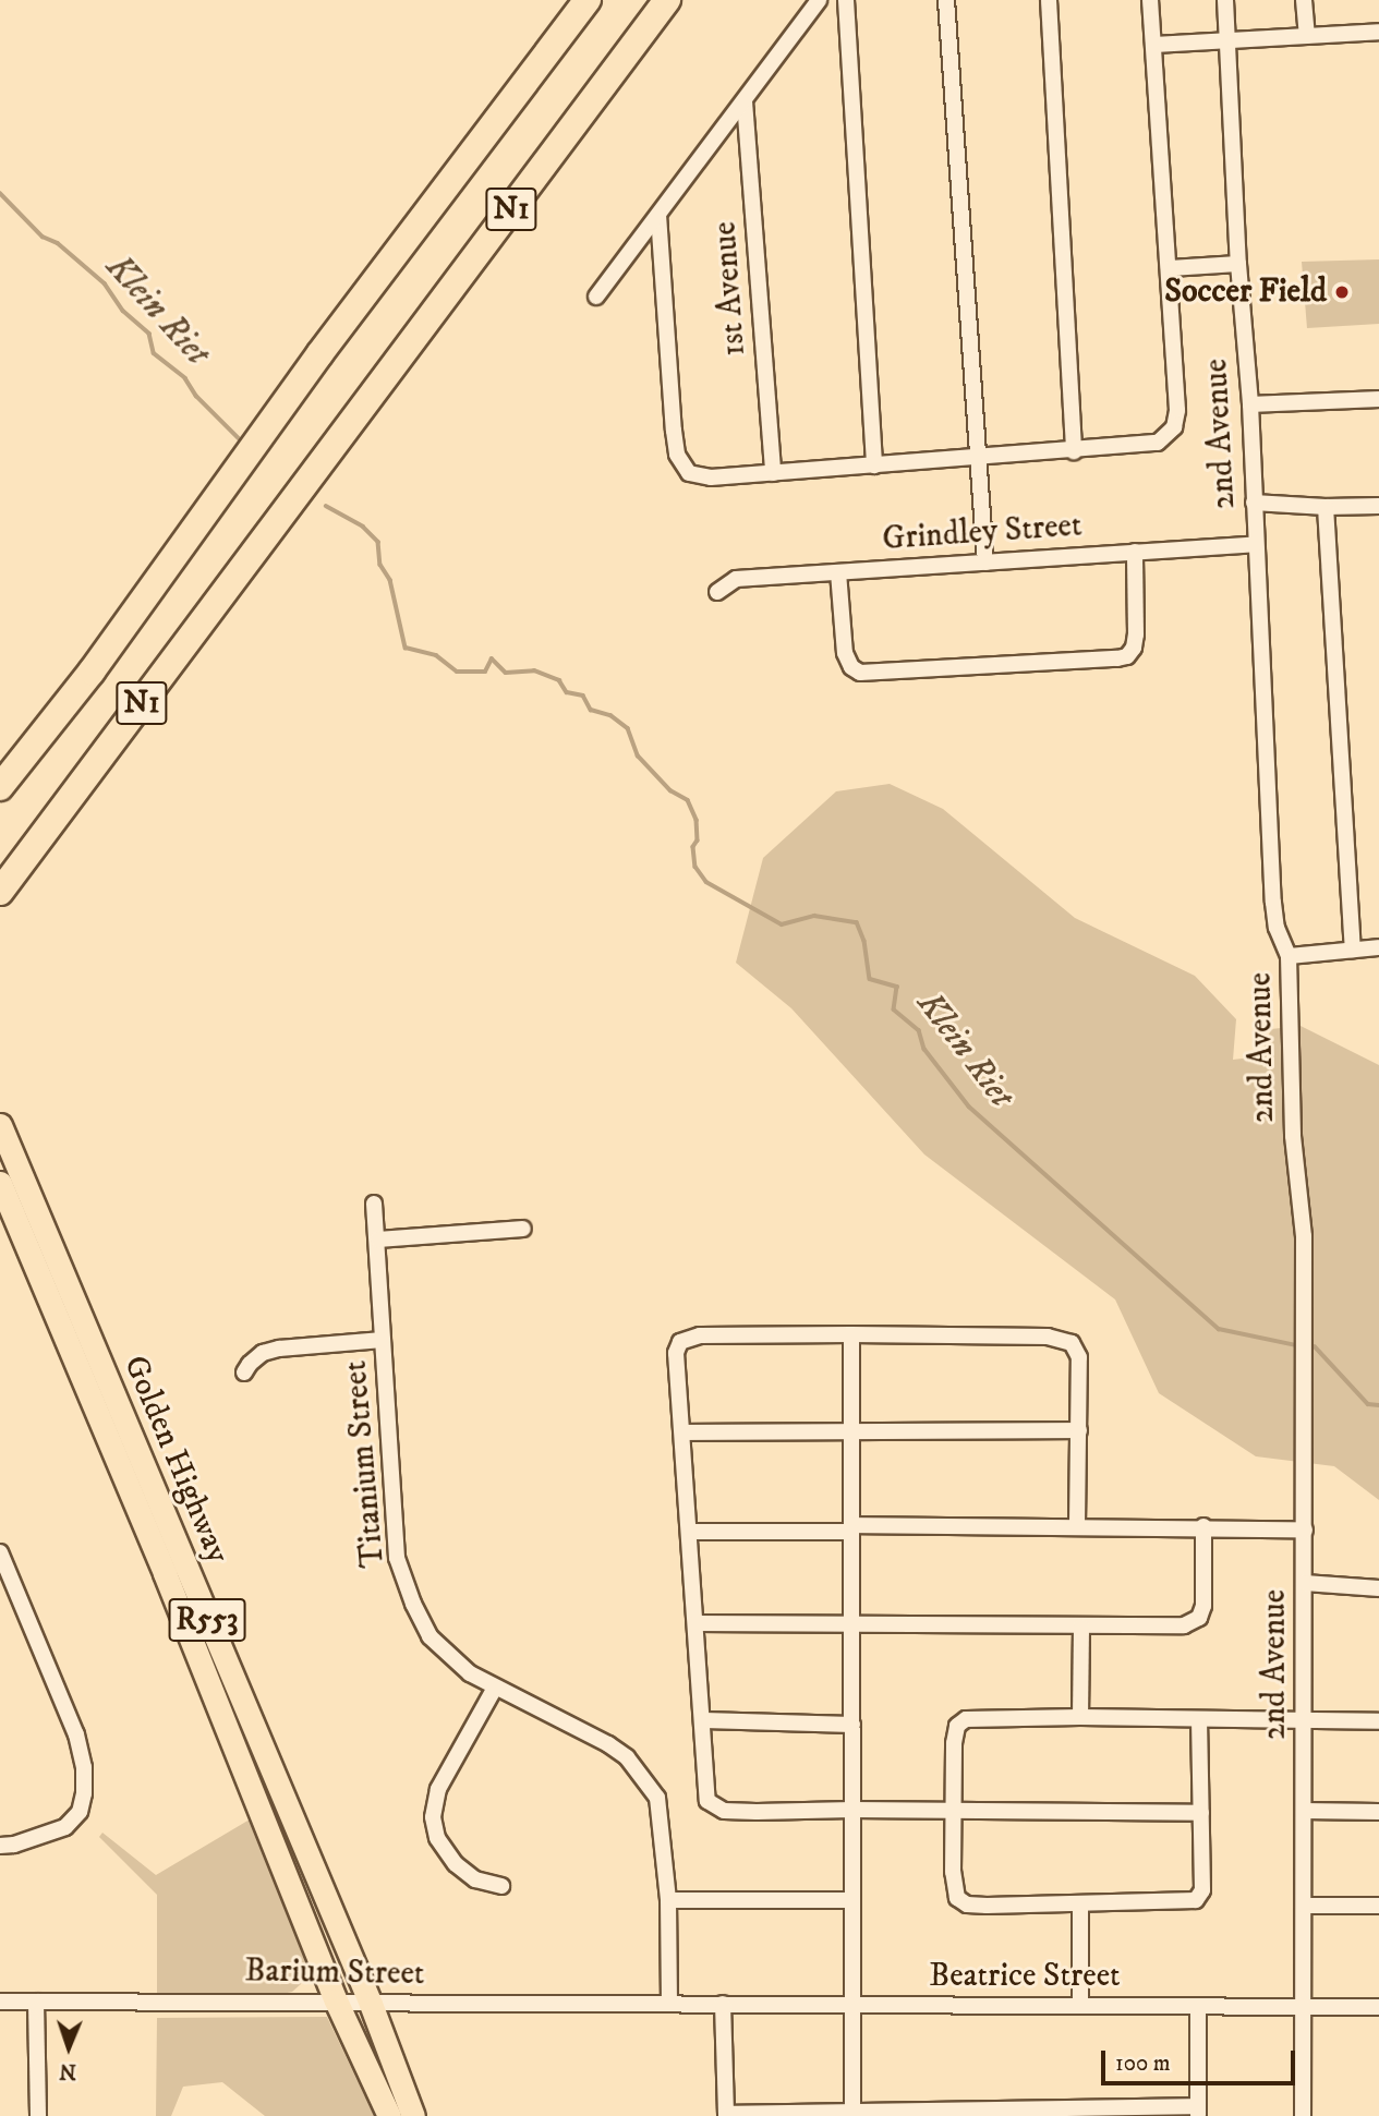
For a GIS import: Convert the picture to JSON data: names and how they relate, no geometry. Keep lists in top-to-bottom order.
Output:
{
  "streets": {
    "highway": ["N1"],
    "main road": ["Golden Highway", "R553"],
    "street": [
      "1st Avenue",
      "2nd Avenue",
      "Grindley Street",
      "Titanium Street",
      "Barium Street",
      "Beatrice Street"
    ]
  },
  "crossings": [
    ["2nd Avenue", "Grindley Street"],
    ["2nd Avenue", "Beatrice Street"],
    ["Golden Highway", "Barium Street"],
    ["Titanium Street", "Barium Street"],
    ["Titanium Street", "Beatrice Street"],
    ["Barium Street", "Beatrice Street"]
  ],
  "water": ["Klein Riet"],
  "places": ["Soccer Field"],
  "scale_bar": "100 m",
  "north": "bottom"
}
